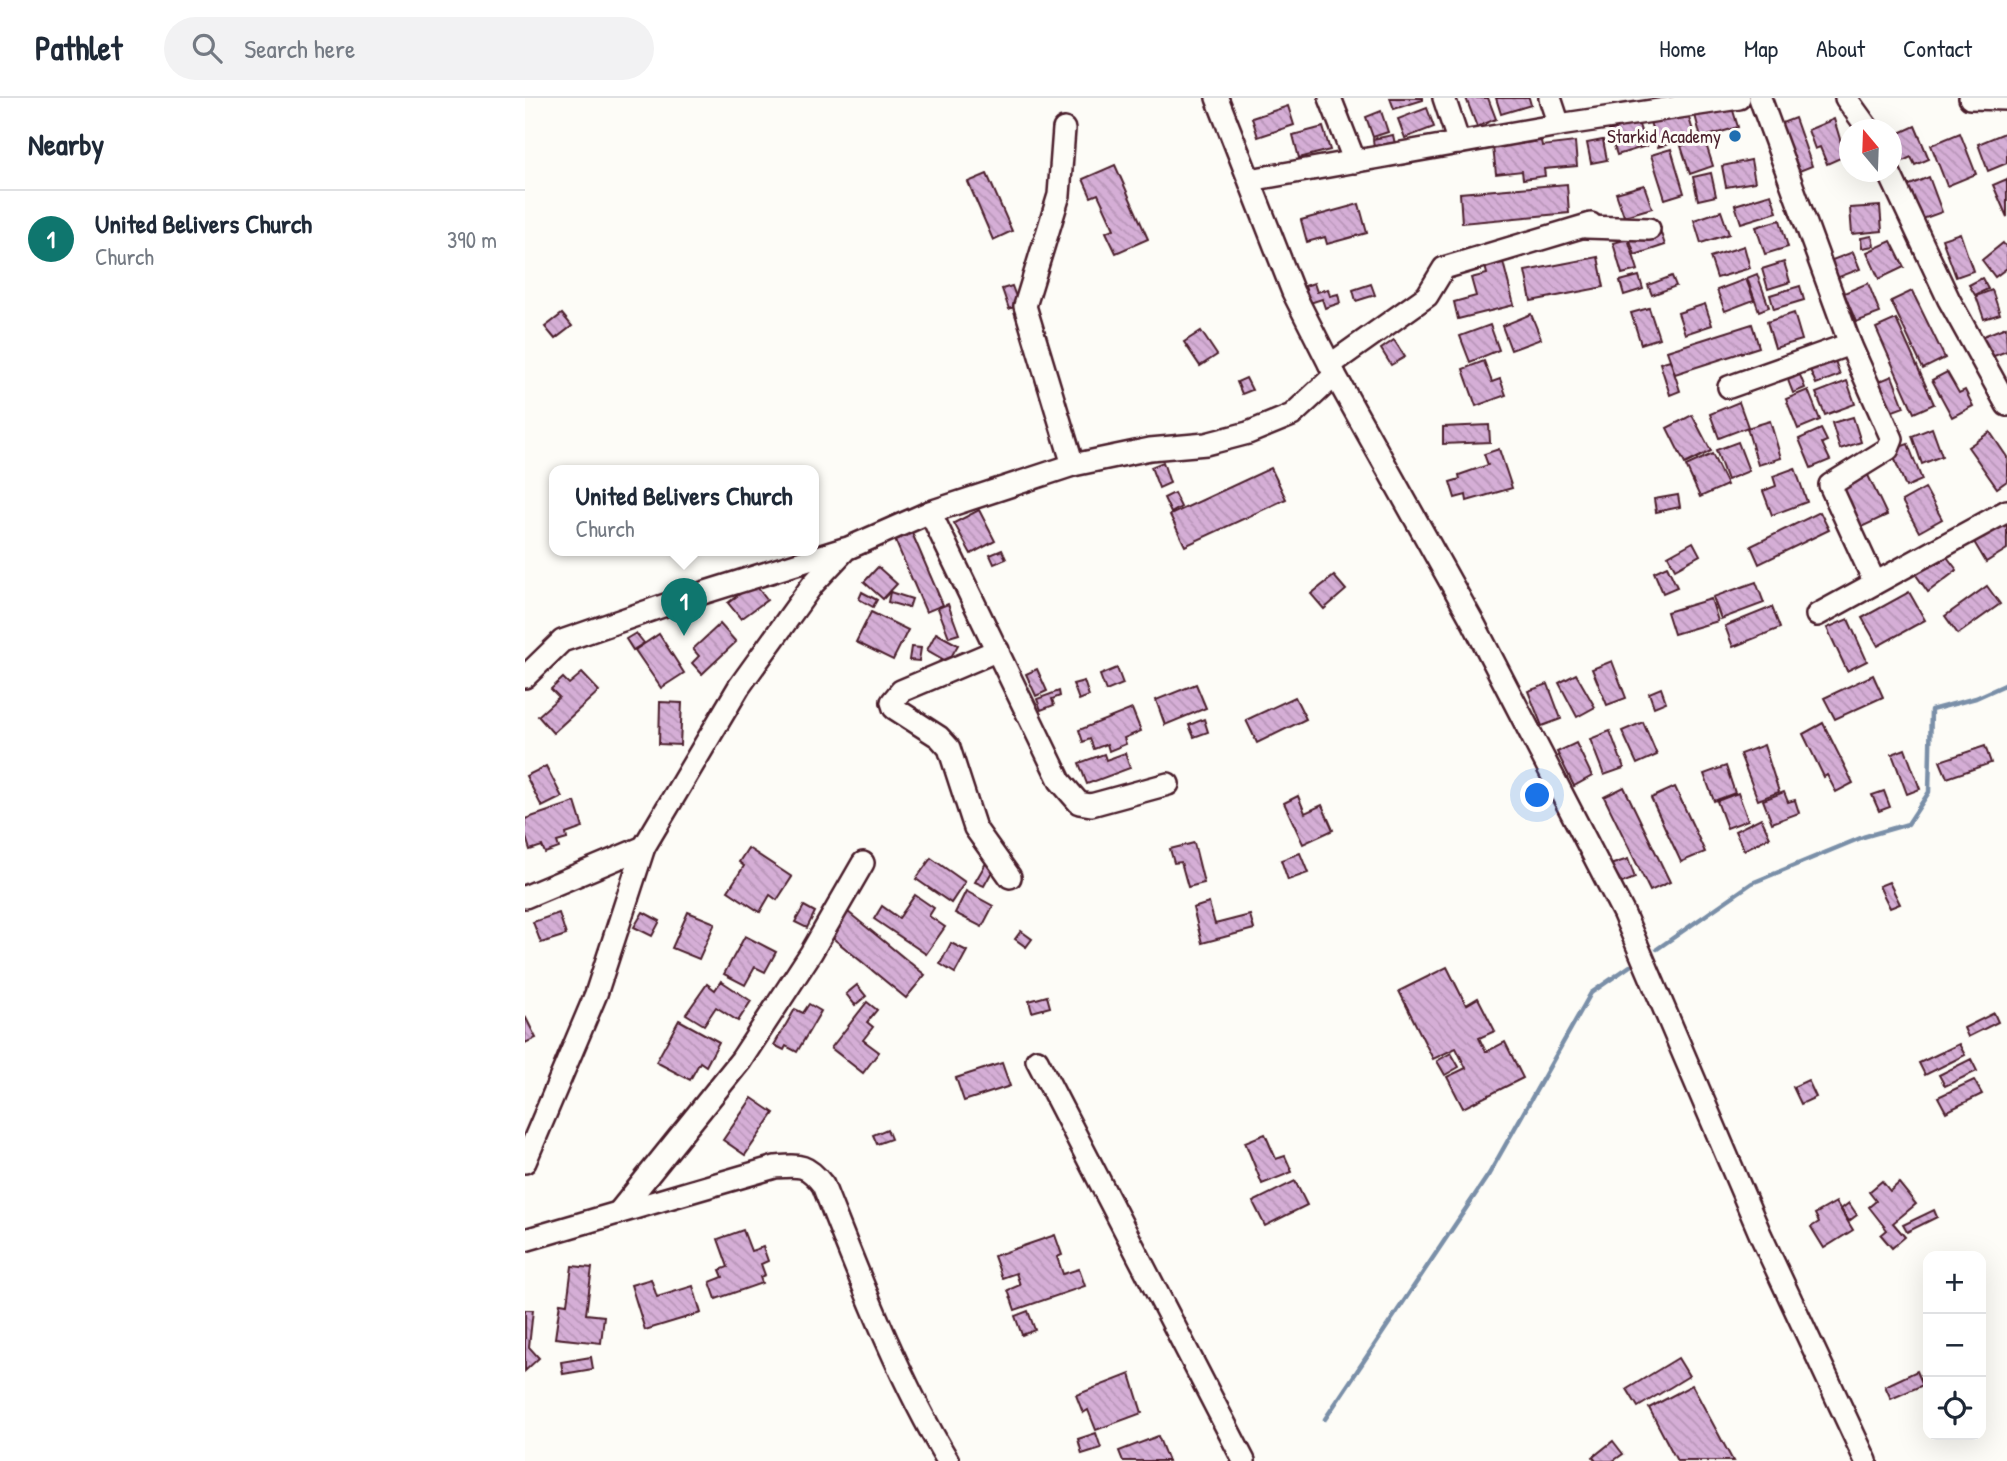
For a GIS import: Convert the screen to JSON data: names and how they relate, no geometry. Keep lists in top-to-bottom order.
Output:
{
  "places": ["Starkid Academy"],
  "north": "top",
  "page": {
    "header": "Pathlet",
    "search": "Search here",
    "nav": [
      "Home",
      "Map",
      "About",
      "Contact"
    ],
    "heading": "Nearby",
    "list": [
      {
        "mark": "1",
        "name": "United Belivers Church",
        "note": "Church",
        "value": "390 m"
      }
    ],
    "popup": ["United Belivers Church", "Church"],
    "pins": "1",
    "map_buttons": ["+", "−"]
  }
}
